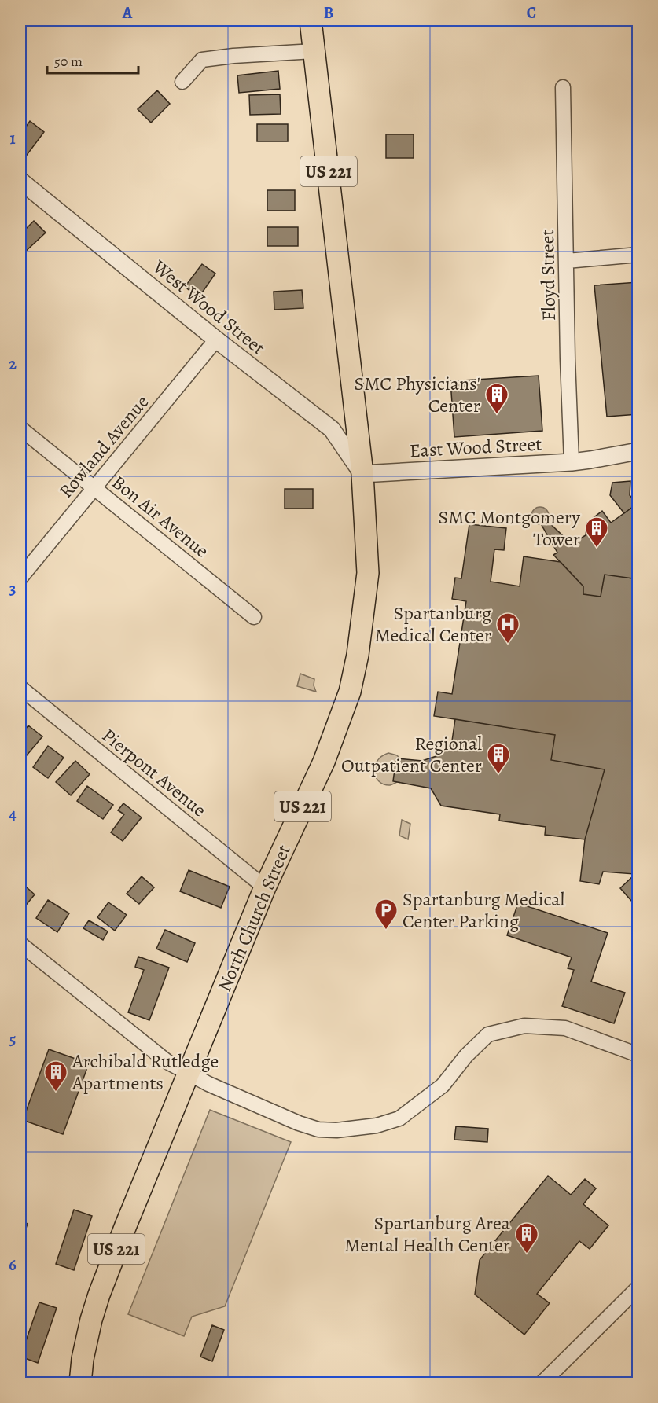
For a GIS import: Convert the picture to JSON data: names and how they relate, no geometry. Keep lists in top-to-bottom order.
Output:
{
  "streets": {
    "main road": ["US 221", "North Church Street"],
    "street": [
      "Floyd Street",
      "West Wood Street",
      "Rowland Avenue",
      "East Wood Street",
      "Bon Air Avenue",
      "Pierpont Avenue"
    ]
  },
  "crossings": [
    ["Floyd Street", "East Wood Street"],
    ["West Wood Street", "Rowland Avenue"],
    ["West Wood Street", "East Wood Street"],
    ["West Wood Street", "North Church Street"],
    ["Rowland Avenue", "Bon Air Avenue"],
    ["East Wood Street", "North Church Street"],
    ["Pierpont Avenue", "North Church Street"]
  ],
  "places": {
    "building": [
      "SMC Physicians' Center",
      "SMC Montgomery Tower",
      "Regional Outpatient Center",
      "Archibald Rutledge Apartments",
      "Spartanburg Area Mental Health Center"
    ],
    "hospital": ["Spartanburg Medical Center"],
    "parking": ["Spartanburg Medical Center Parking"]
  },
  "scale_bar": "50 m",
  "grid": {
    "columns": ["A", "B", "C"],
    "rows": [
      "1",
      "2",
      "3",
      "4",
      "5",
      "6"
    ]
  }
}
